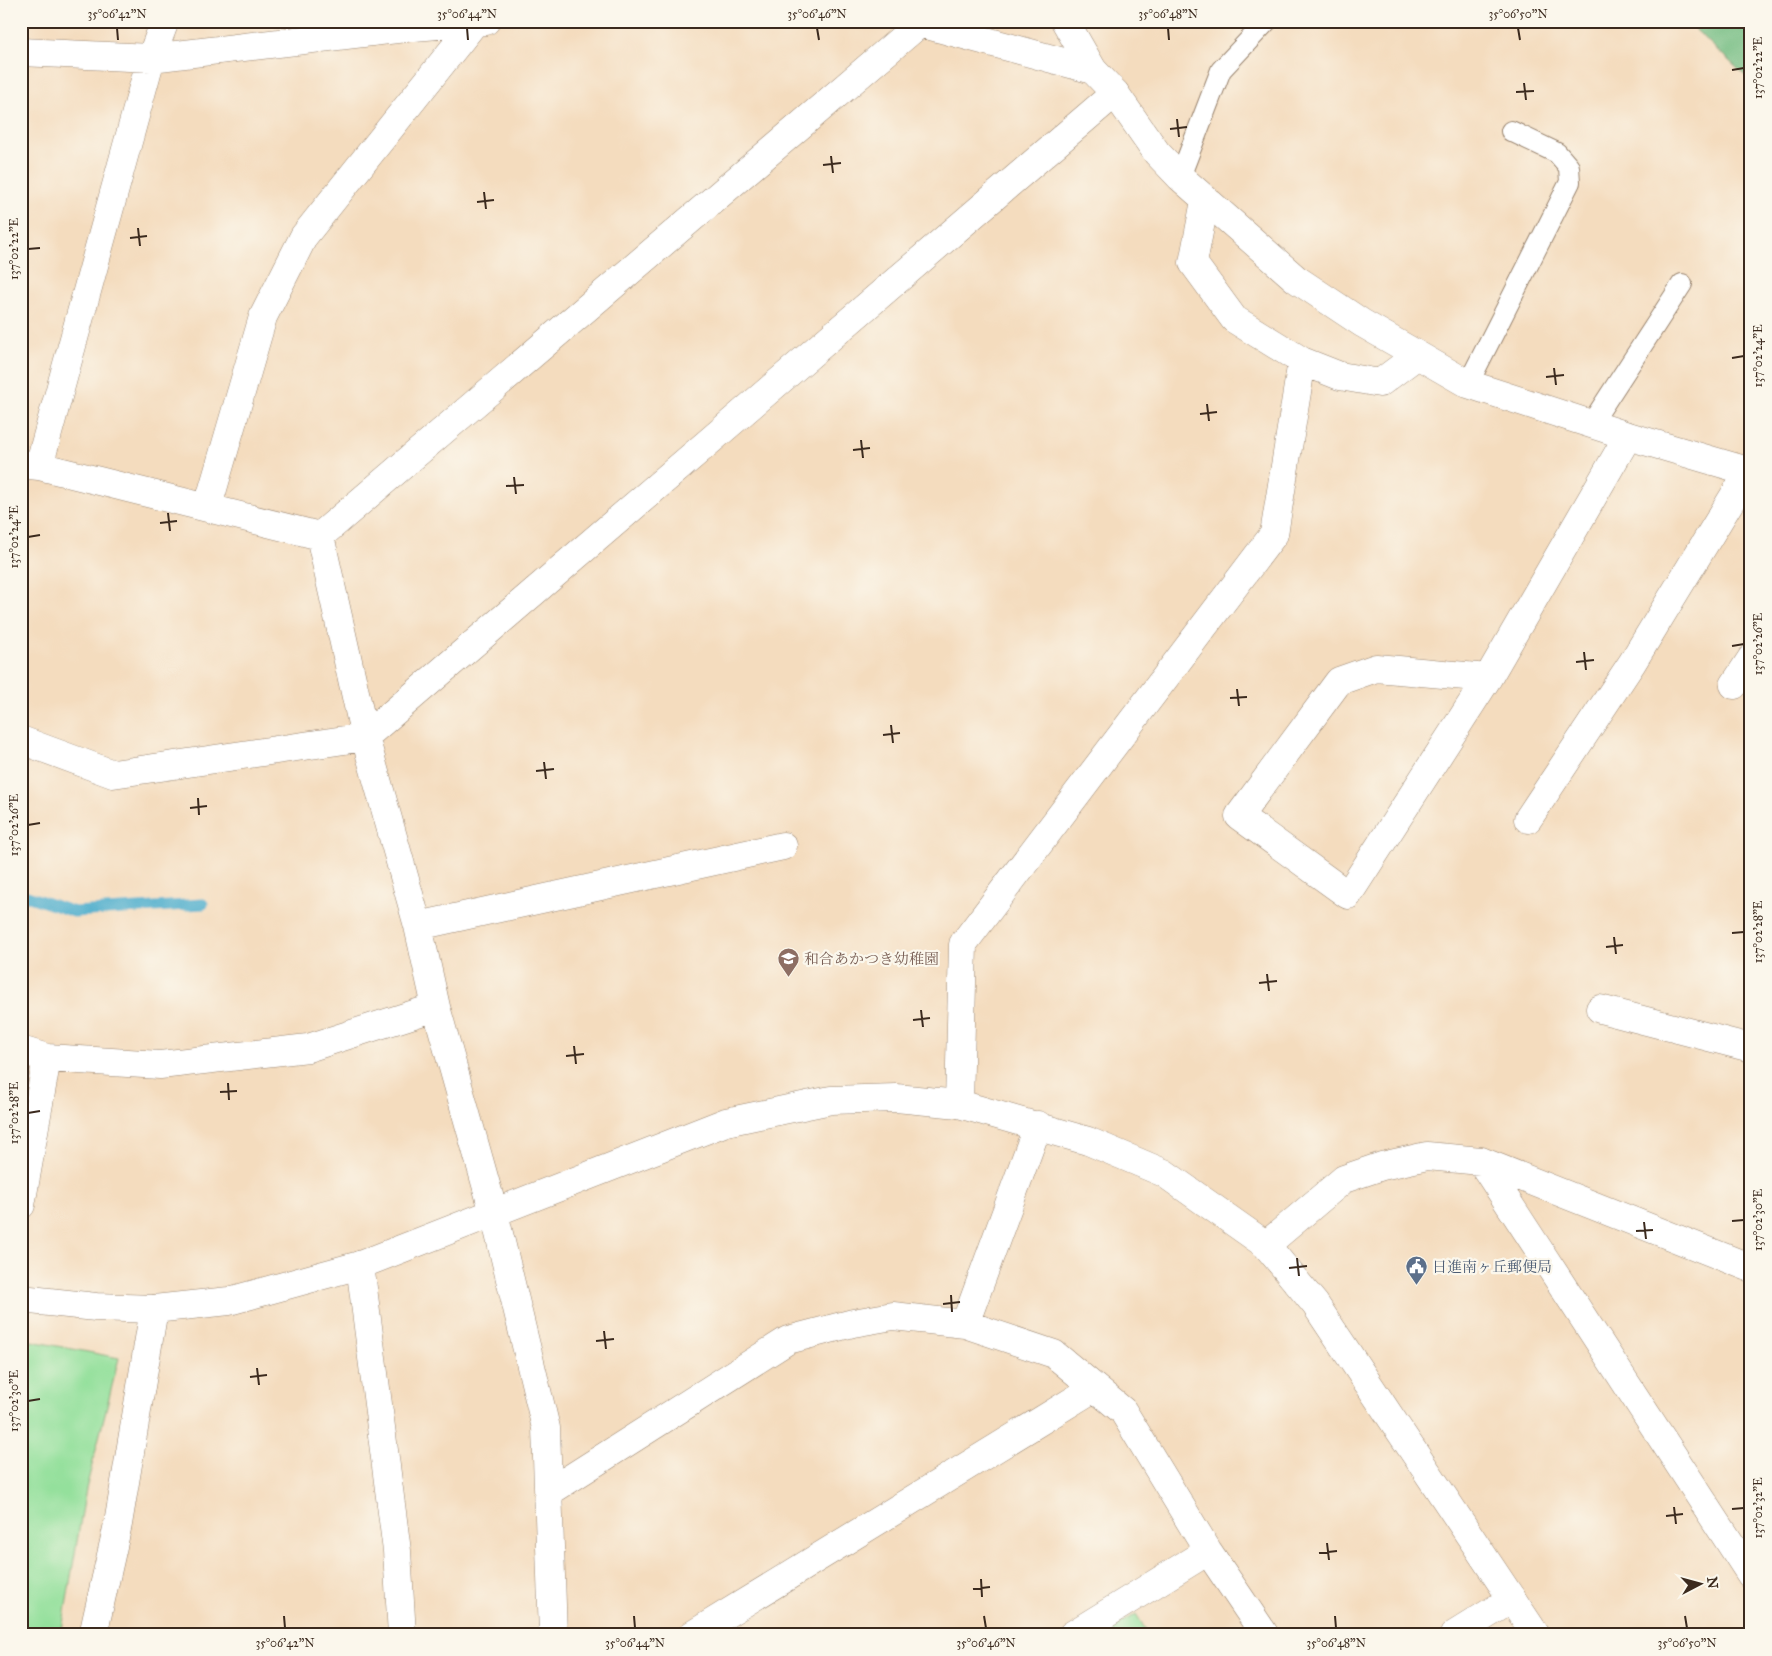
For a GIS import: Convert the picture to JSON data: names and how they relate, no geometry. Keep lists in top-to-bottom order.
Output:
{
  "places": {
    "school or university": ["和合あかつき幼稚園"],
    "public building": ["日進南ヶ丘郵便局"]
  },
  "north": "right",
  "coordinates": [
    "35°06'42\"N",
    "35°06'44\"N",
    "35°06'46\"N",
    "35°06'48\"N",
    "35°06'50\"N",
    "137°02'22\"E",
    "137°02'24\"E",
    "137°02'26\"E",
    "137°02'28\"E",
    "137°02'30\"E",
    "137°02'32\"E"
  ]
}
